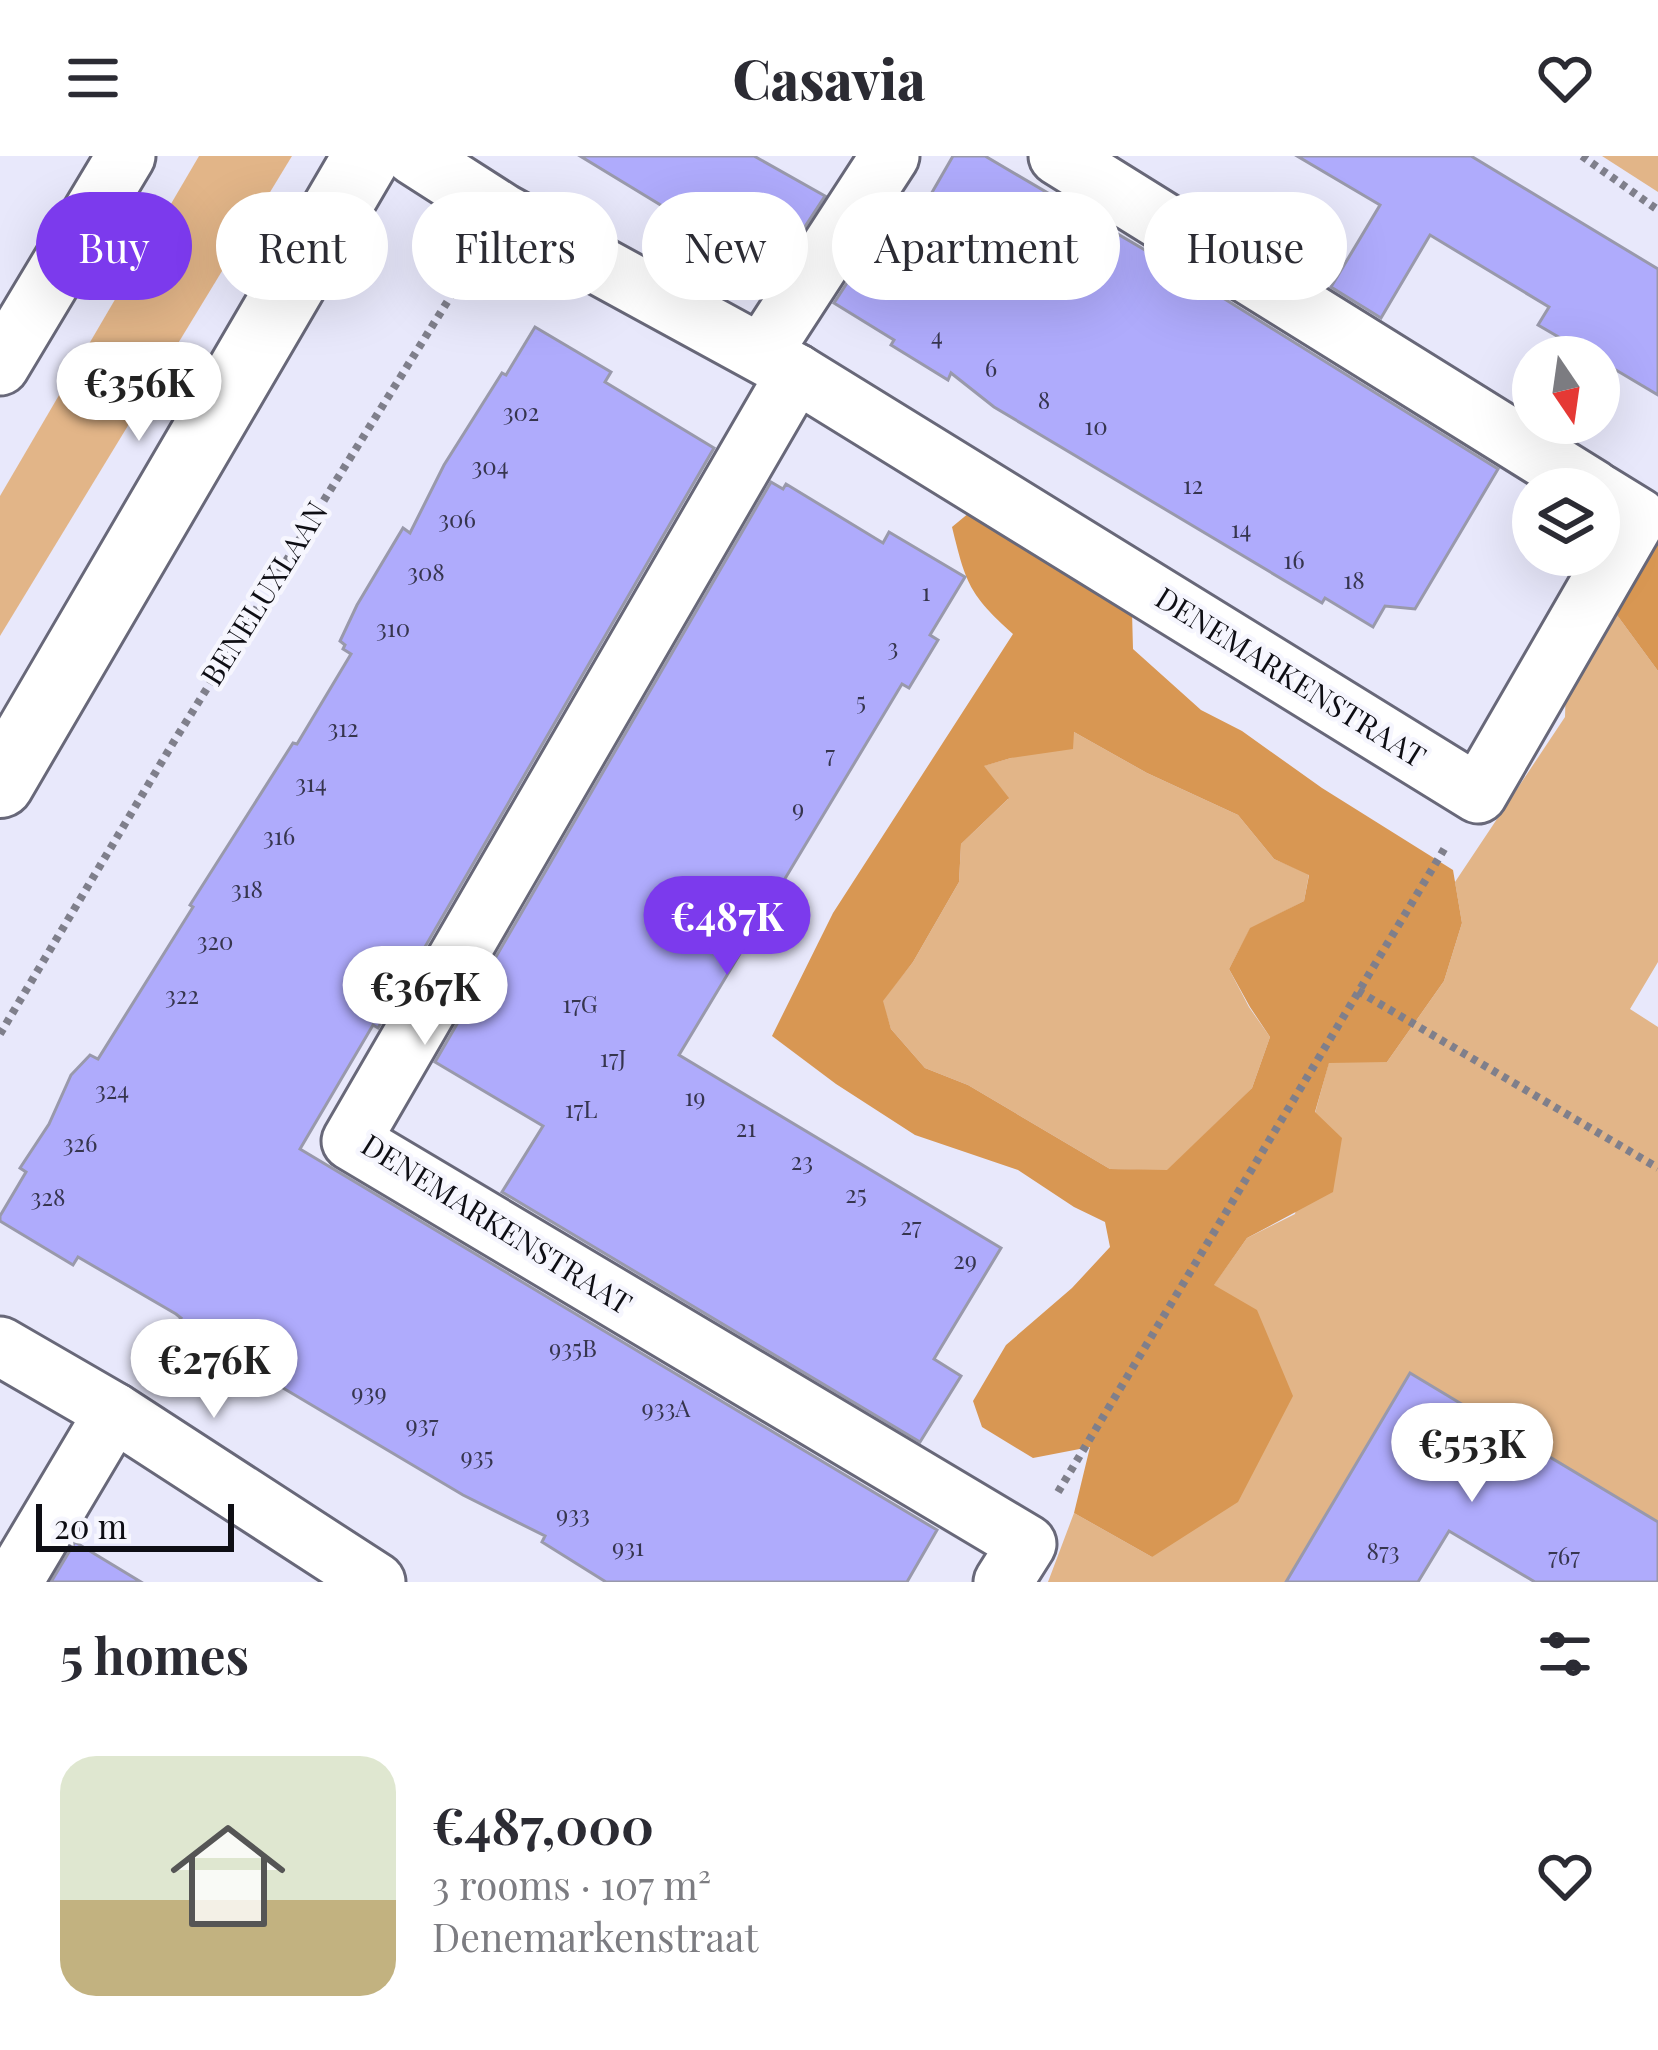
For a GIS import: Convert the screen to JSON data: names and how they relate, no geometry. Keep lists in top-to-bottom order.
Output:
{
  "streets": {
    "street": ["DENEMARKENSTRAAT"],
    "path": ["BENELUXLAAN"]
  },
  "house_numbers": [
    "4",
    "6",
    "8",
    "302",
    "10",
    "304",
    "12",
    "306",
    "14",
    "16",
    "308",
    "18",
    "1",
    "310",
    "3",
    "5",
    "312",
    "7",
    "314",
    "9",
    "316",
    "318",
    "320",
    "322",
    "17G",
    "17J",
    "324",
    "19",
    "17L",
    "21",
    "326",
    "23",
    "25",
    "328",
    "27",
    "29",
    "935B",
    "939",
    "933A",
    "937",
    "935",
    "933",
    "931",
    "873",
    "767"
  ],
  "scale_bar": "20 m",
  "north": "bottom",
  "page": {
    "header": "Casavia",
    "chip": [
      "Buy",
      "Rent",
      "Filters",
      "New",
      "Apartment",
      "House"
    ],
    "price": [
      "€356K",
      "€487K",
      "€367K",
      "€276K",
      "€553K"
    ],
    "scale": "20 m",
    "heading": "5 homes",
    "list": [
      {
        "name": "€487,000",
        "note": "3 rooms · 107 m² · Denemarkenstraat"
      }
    ]
  }
}
